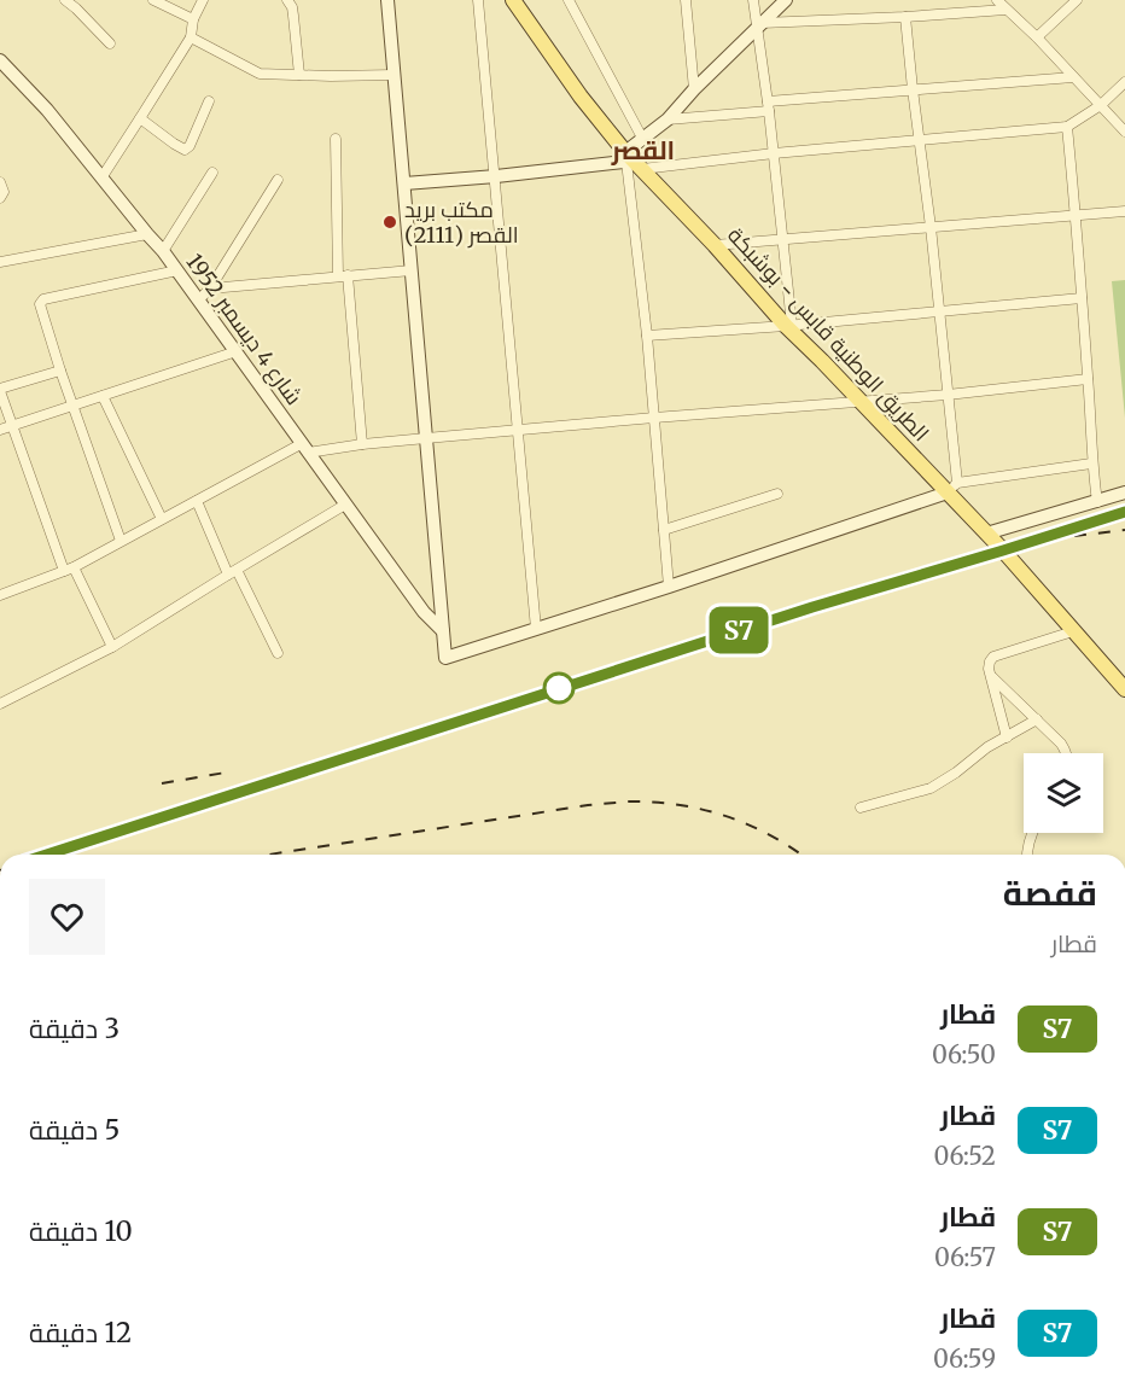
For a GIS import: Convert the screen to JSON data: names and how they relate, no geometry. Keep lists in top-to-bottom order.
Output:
{
  "streets": {
    "main road": ["الطريق الوطنية قابس - بوشبكة"],
    "street": ["شارع 4 ديسمبر 1952"]
  },
  "districts": ["القصر"],
  "places": ["مكتب بريد القصر (2111)"],
  "page": {
    "on_map": "S7",
    "heading": ["قفصة", "قطار"],
    "list": [
      {
        "mark": "S7",
        "name": "قطار",
        "note": "06:50",
        "value": "3 دقيقة"
      },
      {
        "mark": "S7",
        "name": "قطار",
        "note": "06:52",
        "value": "5 دقيقة"
      },
      {
        "mark": "S7",
        "name": "قطار",
        "note": "06:57",
        "value": "10 دقيقة"
      },
      {
        "mark": "S7",
        "name": "قطار",
        "note": "06:59",
        "value": "12 دقيقة"
      }
    ]
  }
}
